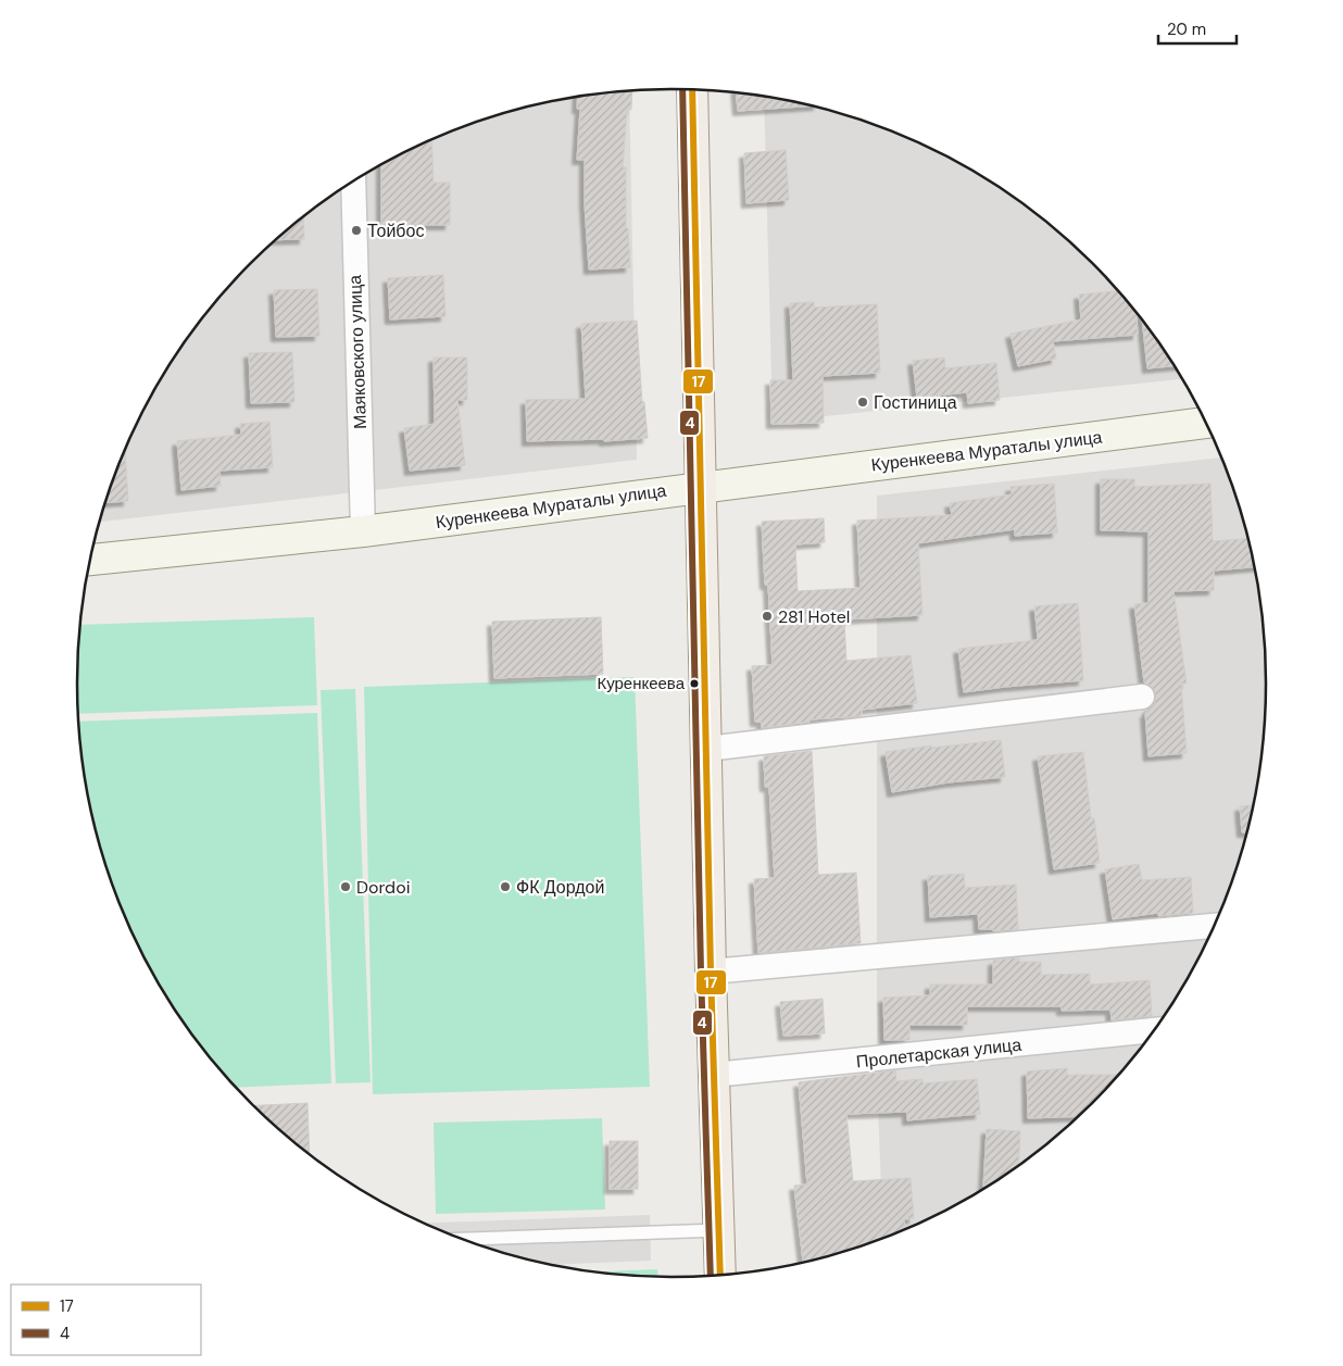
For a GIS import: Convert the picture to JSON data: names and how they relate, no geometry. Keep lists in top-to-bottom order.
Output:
{
  "streets": {
    "street": ["Маяковского улица", "Куренкеева Мураталы улица", "Пролетарская улица"]
  },
  "crossings": [
    ["Маяковского улица", "Куренкеева Мураталы улица"]
  ],
  "places": [
    "Тойбос",
    "Гостиница",
    "281 Hotel",
    "Куренкеева",
    "Dordoi",
    "ФК Дордой"
  ],
  "lines": ["transit line 4", "transit line 17"],
  "legend": ["17", "4"],
  "scale_bar": "20 m"
}
